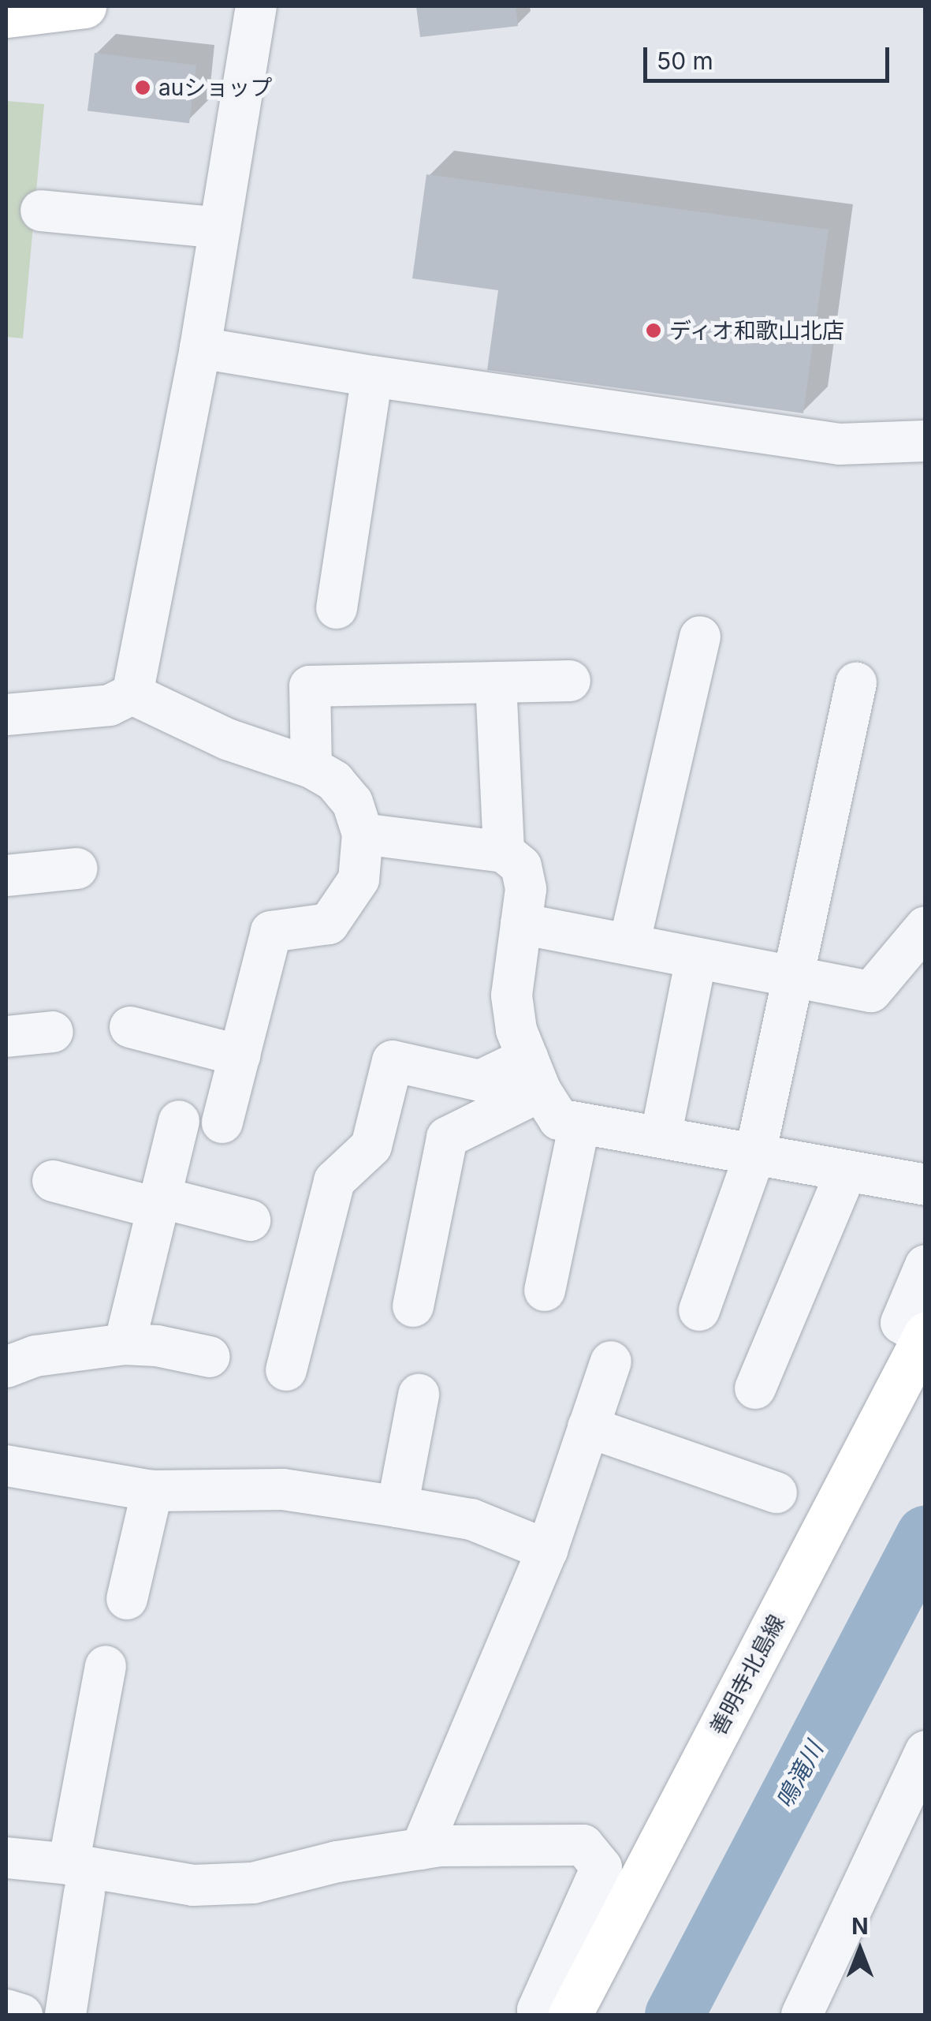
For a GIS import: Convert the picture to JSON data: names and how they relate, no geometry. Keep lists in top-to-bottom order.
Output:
{
  "streets": {
    "main road": ["善明寺北島線"]
  },
  "water": ["鳴滝川"],
  "places": ["auショップ", "ディオ和歌山北店"],
  "scale_bar": "50 m",
  "north": "top"
}
